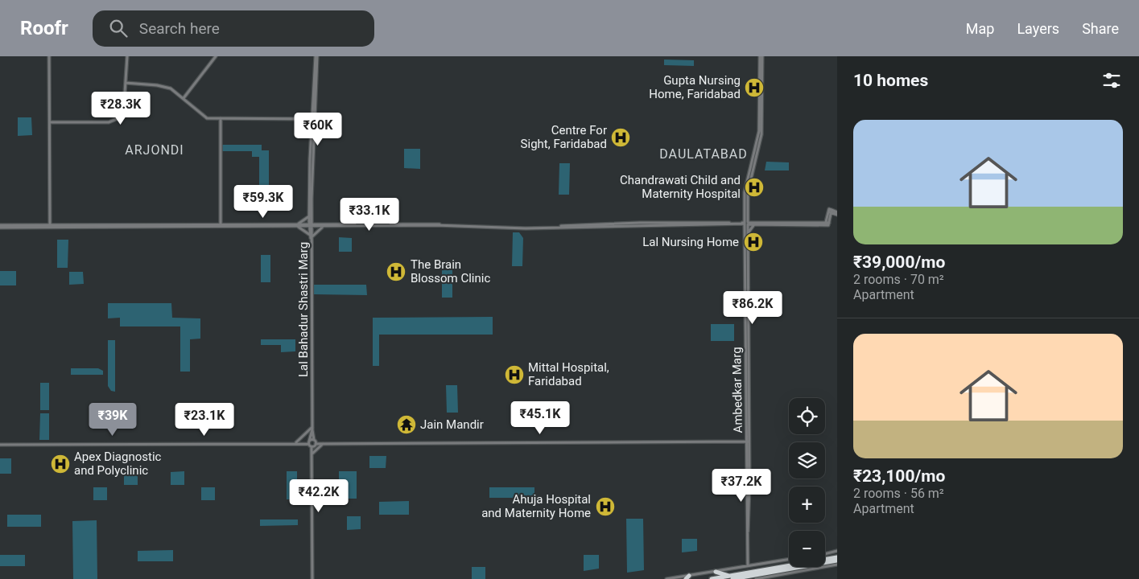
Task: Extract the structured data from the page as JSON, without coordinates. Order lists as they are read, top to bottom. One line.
{"streets":{"street":["Lal Bahadur Shastri Marg","Ambedkar Marg"]},"districts":["ARJONDI","DAULATABAD"],"places":{"hospital":["Gupta Nursing Home, Faridabad","Centre For Sight, Faridabad","Chandrawati Child and Maternity Hospital","Lal Nursing Home","The Brain Blossom Clinic","Mittal Hospital, Faridabad","Apex Diagnostic and Polyclinic","Ahuja Hospital and Maternity Home"],"temple":["Jain Mandir"]},"page":{"header":"Roofr","search":"Search here","nav":["Map","Layers","Share"],"heading":"10 homes","price":["₹28.3K","₹60K","₹59.3K","₹33.1K","₹86.2K","₹45.1K","₹39K","₹23.1K","₹37.2K","₹42.2K"],"list":[{"name":"₹39,000/mo","note":"2 rooms · 70 m² · Apartment"},{"name":"₹23,100/mo","note":"2 rooms · 56 m² · Apartment"}],"map_buttons":["+","−"]}}
